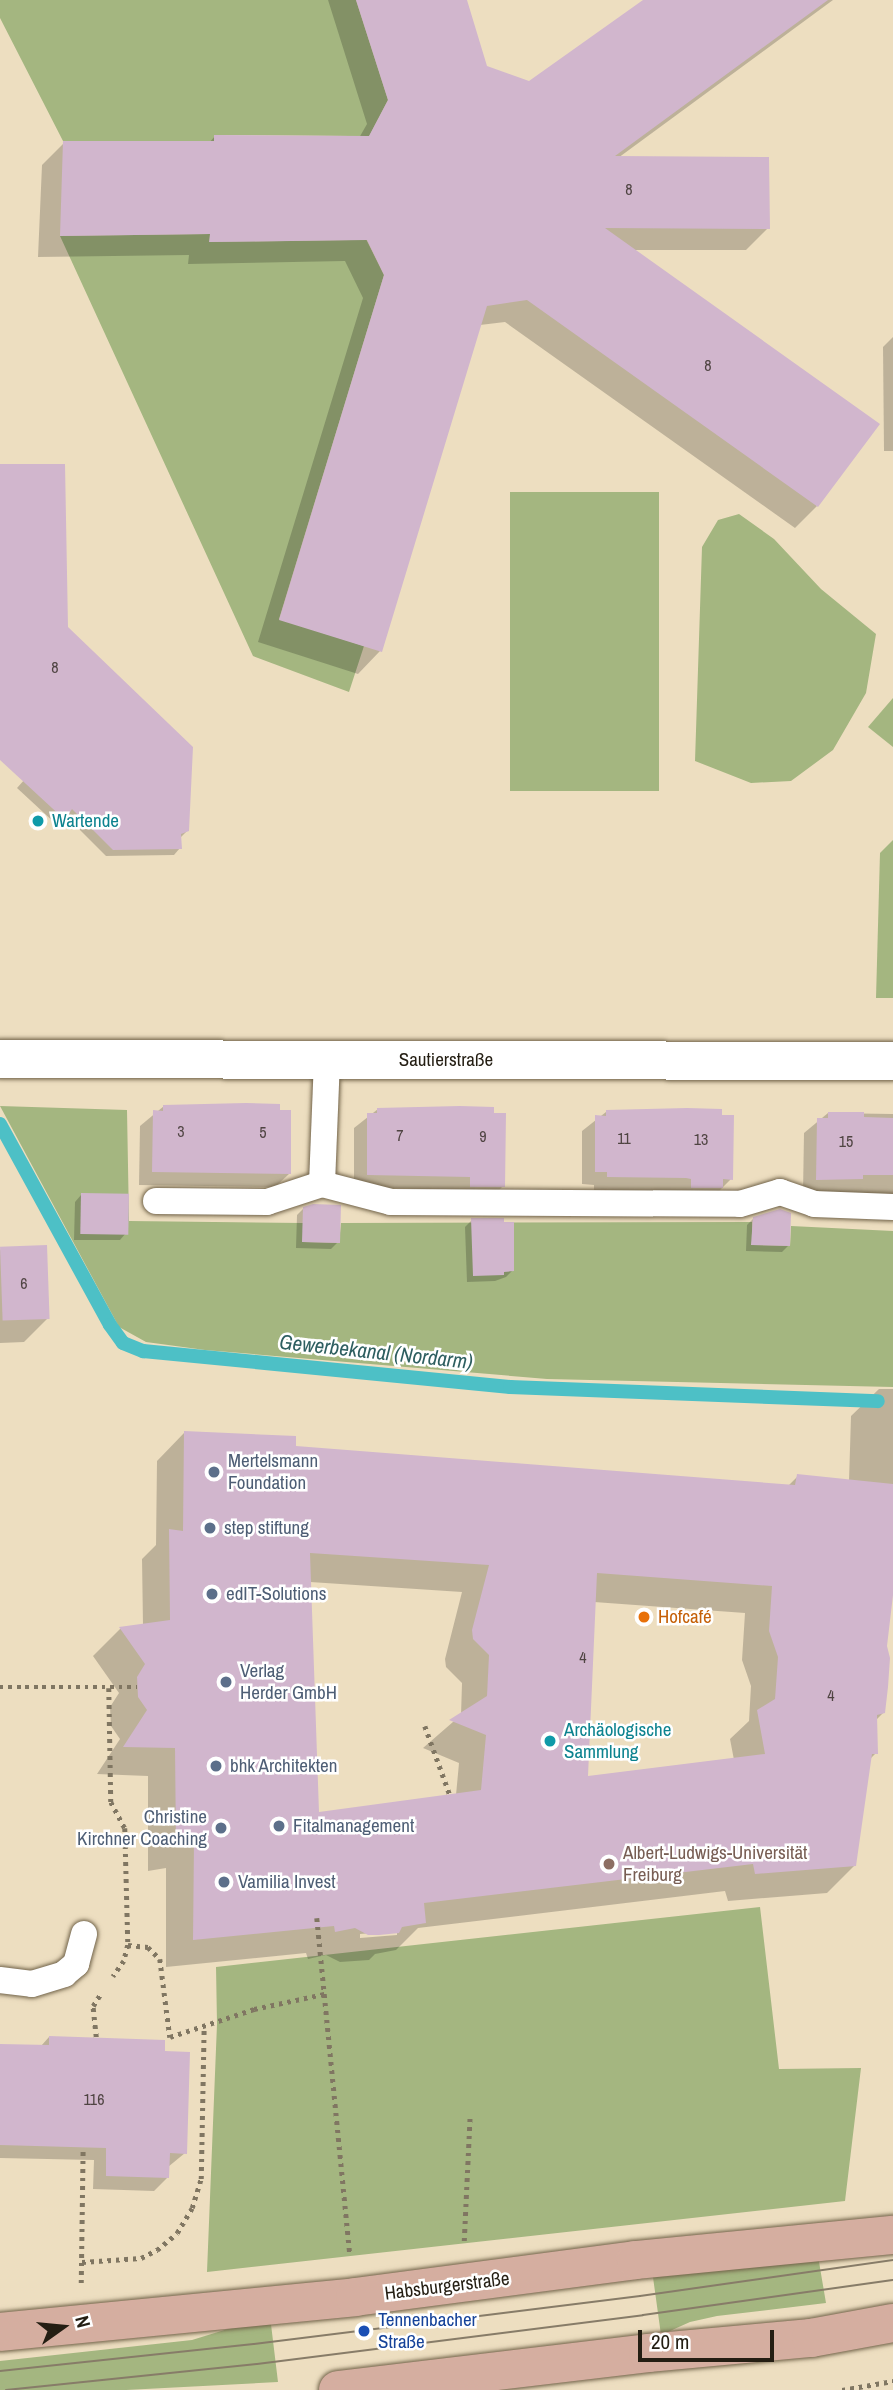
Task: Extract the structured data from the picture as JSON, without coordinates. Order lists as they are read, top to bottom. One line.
{"streets":{"main road":["Habsburgerstraße"],"street":["Sautierstraße"]},"water":["Gewerbekanal (Nordarm)"],"places":["Wartende","Mertelsmann Foundation","step stiftung","edIT-Solutions","Hofcafé","Verlag Herder GmbH","Archäologische Sammlung","bhk Architekten","Fitalmanagement","Christine Kirchner Coaching","Albert-Ludwigs-Universität Freiburg","Vamilia Invest","Tennenbacher Straße"],"house_numbers":["8","8","8","3","5","7","9","11","13","15","6","4","4","116"],"scale_bar":"20 m","north":"right"}
